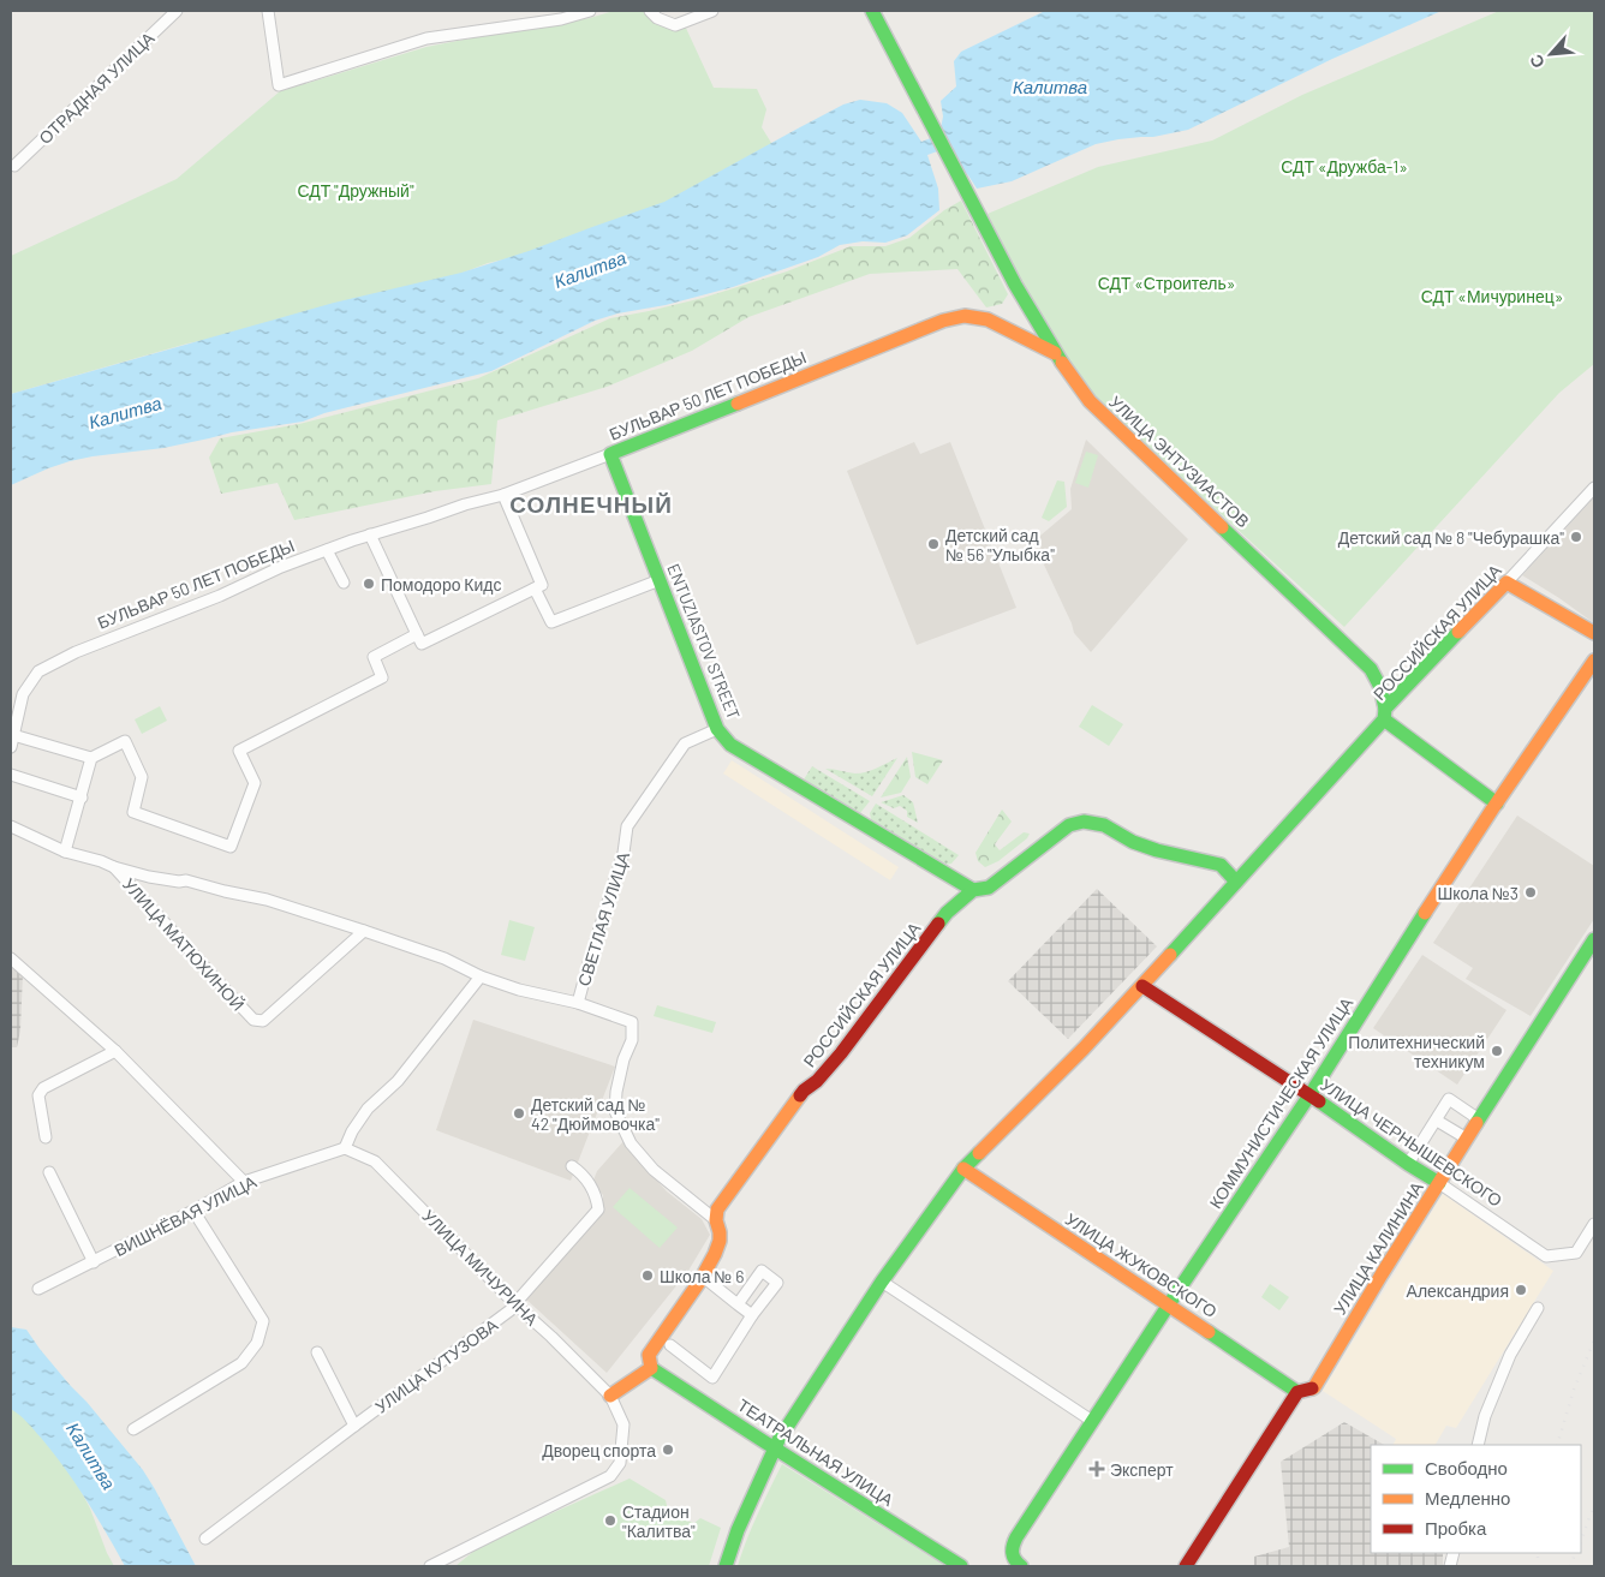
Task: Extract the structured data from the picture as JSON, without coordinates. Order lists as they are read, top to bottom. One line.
{"streets":{"street":["ОТРАДНАЯ УЛИЦА","БУЛЬВАР 50 ЛЕТ ПОБЕДЫ","УЛИЦА ЭНТУЗИАСТОВ","РОССИЙСКАЯ УЛИЦА","ENTUZIASTOV STREET","СВЕТЛАЯ УЛИЦА","УЛИЦА МАТЮХИНОЙ","КОММУНИСТИЧЕСКАЯ УЛИЦА","УЛИЦА ЧЕРНЫШЕВСКОГО","ВИШНЁВАЯ УЛИЦА","УЛИЦА КАЛИНИНА","УЛИЦА ЖУКОВСКОГО","УЛИЦА МИЧУРИНА","УЛИЦА КУТУЗОВА","ТЕАТРАЛЬНАЯ УЛИЦА"]},"crossings":[["БУЛЬВАР 50 ЛЕТ ПОБЕДЫ","УЛИЦА ЭНТУЗИАСТОВ"],["БУЛЬВАР 50 ЛЕТ ПОБЕДЫ","ENTUZIASTOV STREET"],["УЛИЦА ЭНТУЗИАСТОВ","РОССИЙСКАЯ УЛИЦА"],["РОССИЙСКАЯ УЛИЦА","ENTUZIASTOV STREET"],["РОССИЙСКАЯ УЛИЦА","УЛИЦА ЧЕРНЫШЕВСКОГО"],["РОССИЙСКАЯ УЛИЦА","УЛИЦА ЖУКОВСКОГО"],["РОССИЙСКАЯ УЛИЦА","ТЕАТРАЛЬНАЯ УЛИЦА"],["ENTUZIASTOV STREET","СВЕТЛАЯ УЛИЦА"],["КОММУНИСТИЧЕСКАЯ УЛИЦА","УЛИЦА ЧЕРНЫШЕВСКОГО"],["КОММУНИСТИЧЕСКАЯ УЛИЦА","УЛИЦА ЖУКОВСКОГО"],["УЛИЦА ЧЕРНЫШЕВСКОГО","УЛИЦА КАЛИНИНА"],["ВИШНЁВАЯ УЛИЦА","УЛИЦА МИЧУРИНА"],["УЛИЦА КАЛИНИНА","УЛИЦА ЖУКОВСКОГО"],["УЛИЦА МИЧУРИНА","УЛИЦА КУТУЗОВА"]],"districts":["СОЛНЕЧНЫЙ"],"water":["Калитва"],"parks":["СДТ «Дружба-1»","СДТ \"Дружный\"","СДТ «Строитель»","СДТ «Мичуринец»"],"places":{"other":["Детский сад № 8 \"Чебурашка\"","Детский сад № 56 \"Улыбка\"","Помодоро Кидс","Школа №3","Политехнический техникум","Детский сад № 42 \"Дюймовочка\"","Школа № 6","Александрия","Дворец спорта","Стадион \"Калитва\""],"health":["Эксперт"]},"legend":["Свободно","Медленно","Пробка"],"north":"bottom left"}
